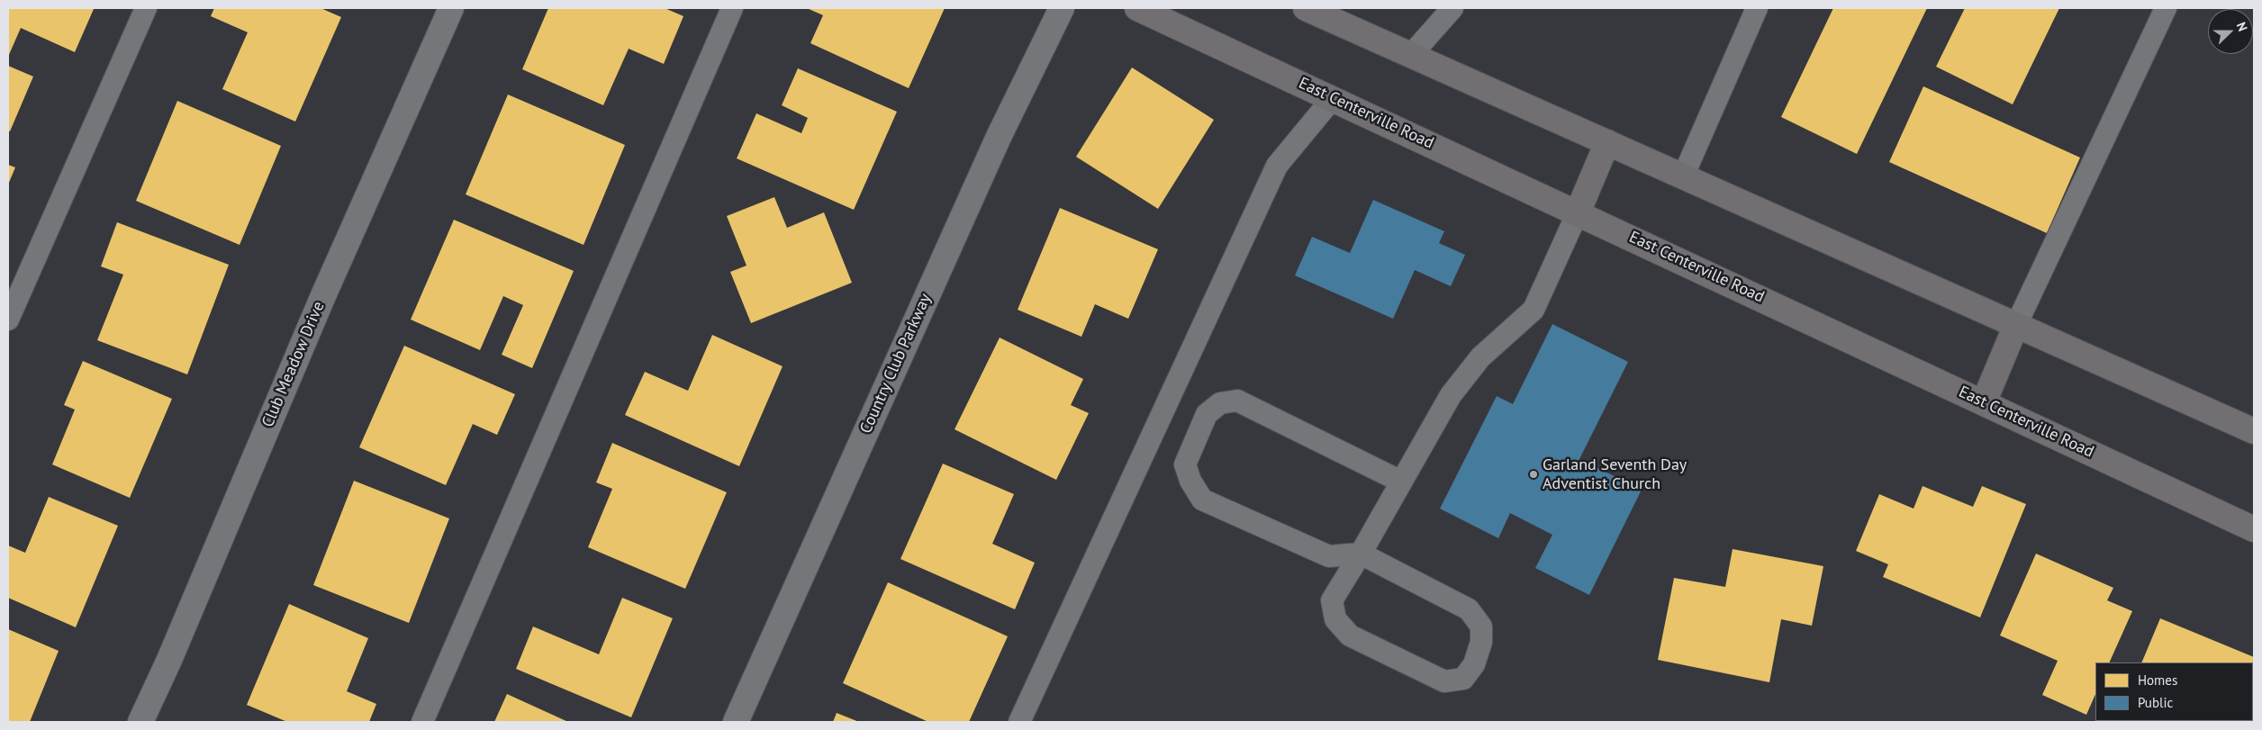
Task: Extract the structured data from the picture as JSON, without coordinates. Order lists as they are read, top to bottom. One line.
{"streets":{"main road":["East Centerville Road"],"street":["Country Club Parkway","Club Meadow Drive"]},"places":["Garland Seventh Day Adventist Church"],"legend":["Homes","Public"],"north":"right"}
